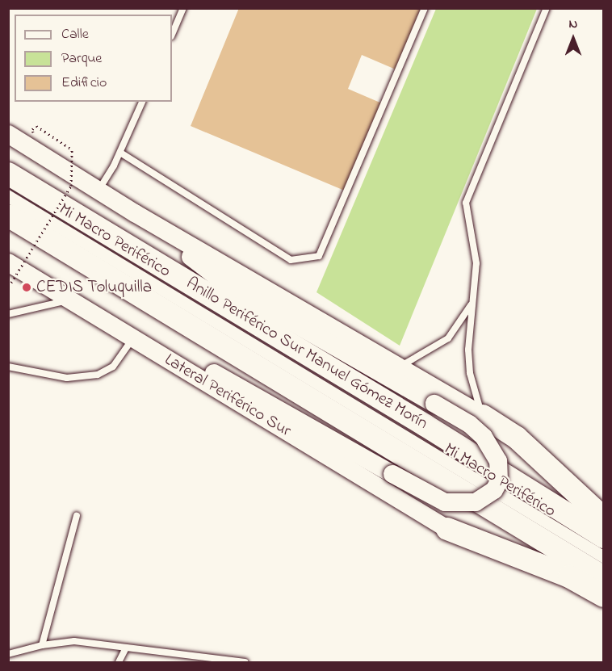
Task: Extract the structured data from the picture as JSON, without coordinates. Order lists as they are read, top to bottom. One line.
{"streets":{"highway":["Anillo Periférico Sur Manuel Gómez Morín"],"street":["Lateral Periférico Sur"],"lane":["Mi Macro Periférico"]},"places":["CEDIS Toluquilla"],"legend":["Calle","Parque","Edificio"],"north":"top"}
